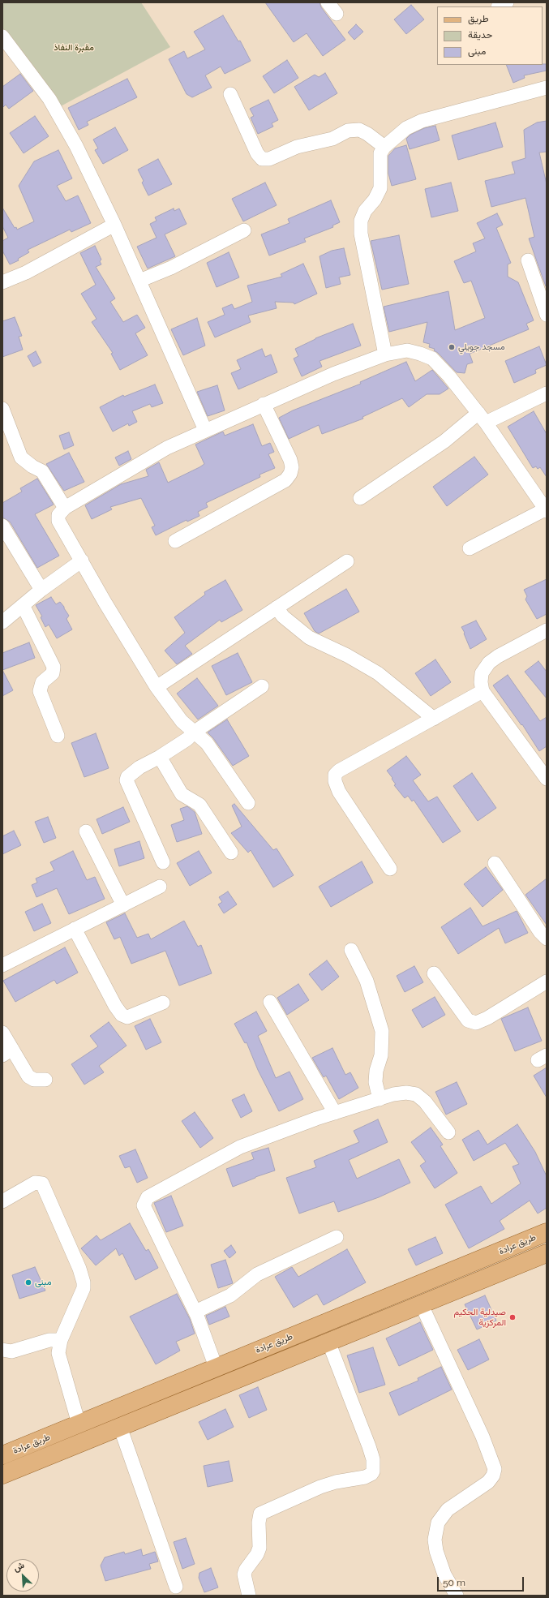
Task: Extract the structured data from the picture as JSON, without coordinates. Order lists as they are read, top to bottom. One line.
{"streets":{"main road":["طريق عرادة"]},"parks":["مقبرة النفاذ"],"places":["مسجد جويلي","مبنى","صيدلية الحكيم المركزية"],"legend":["طريق","حديقة","مبنى"],"scale_bar":"50 m","north":"top left"}
